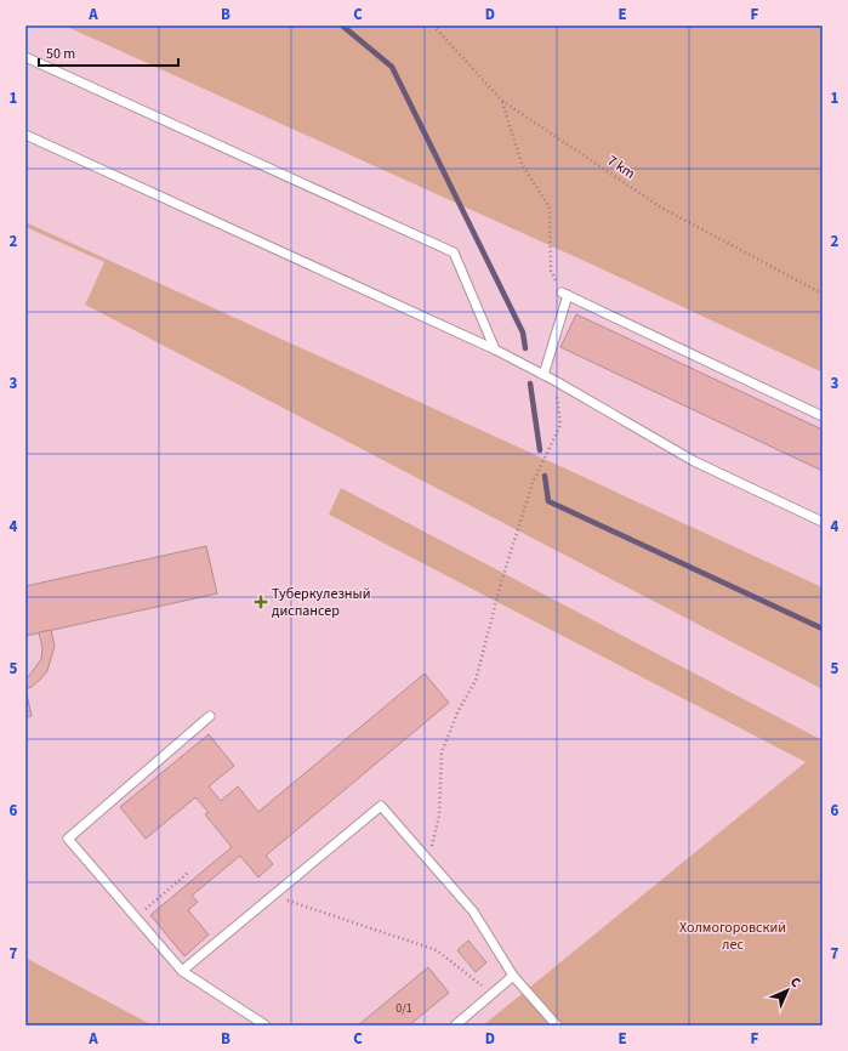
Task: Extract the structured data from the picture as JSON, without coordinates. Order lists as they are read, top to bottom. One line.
{"streets":{"path":["7 km"]},"parks":["Холмогоровский лес"],"places":{"health":["Туберкулезный диспансер"]},"house_numbers":["0/1"],"scale_bar":"50 m","north":"top right","grid":{"columns":["A","B","C","D","E","F"],"rows":["1","2","3","4","5","6","7"]}}
